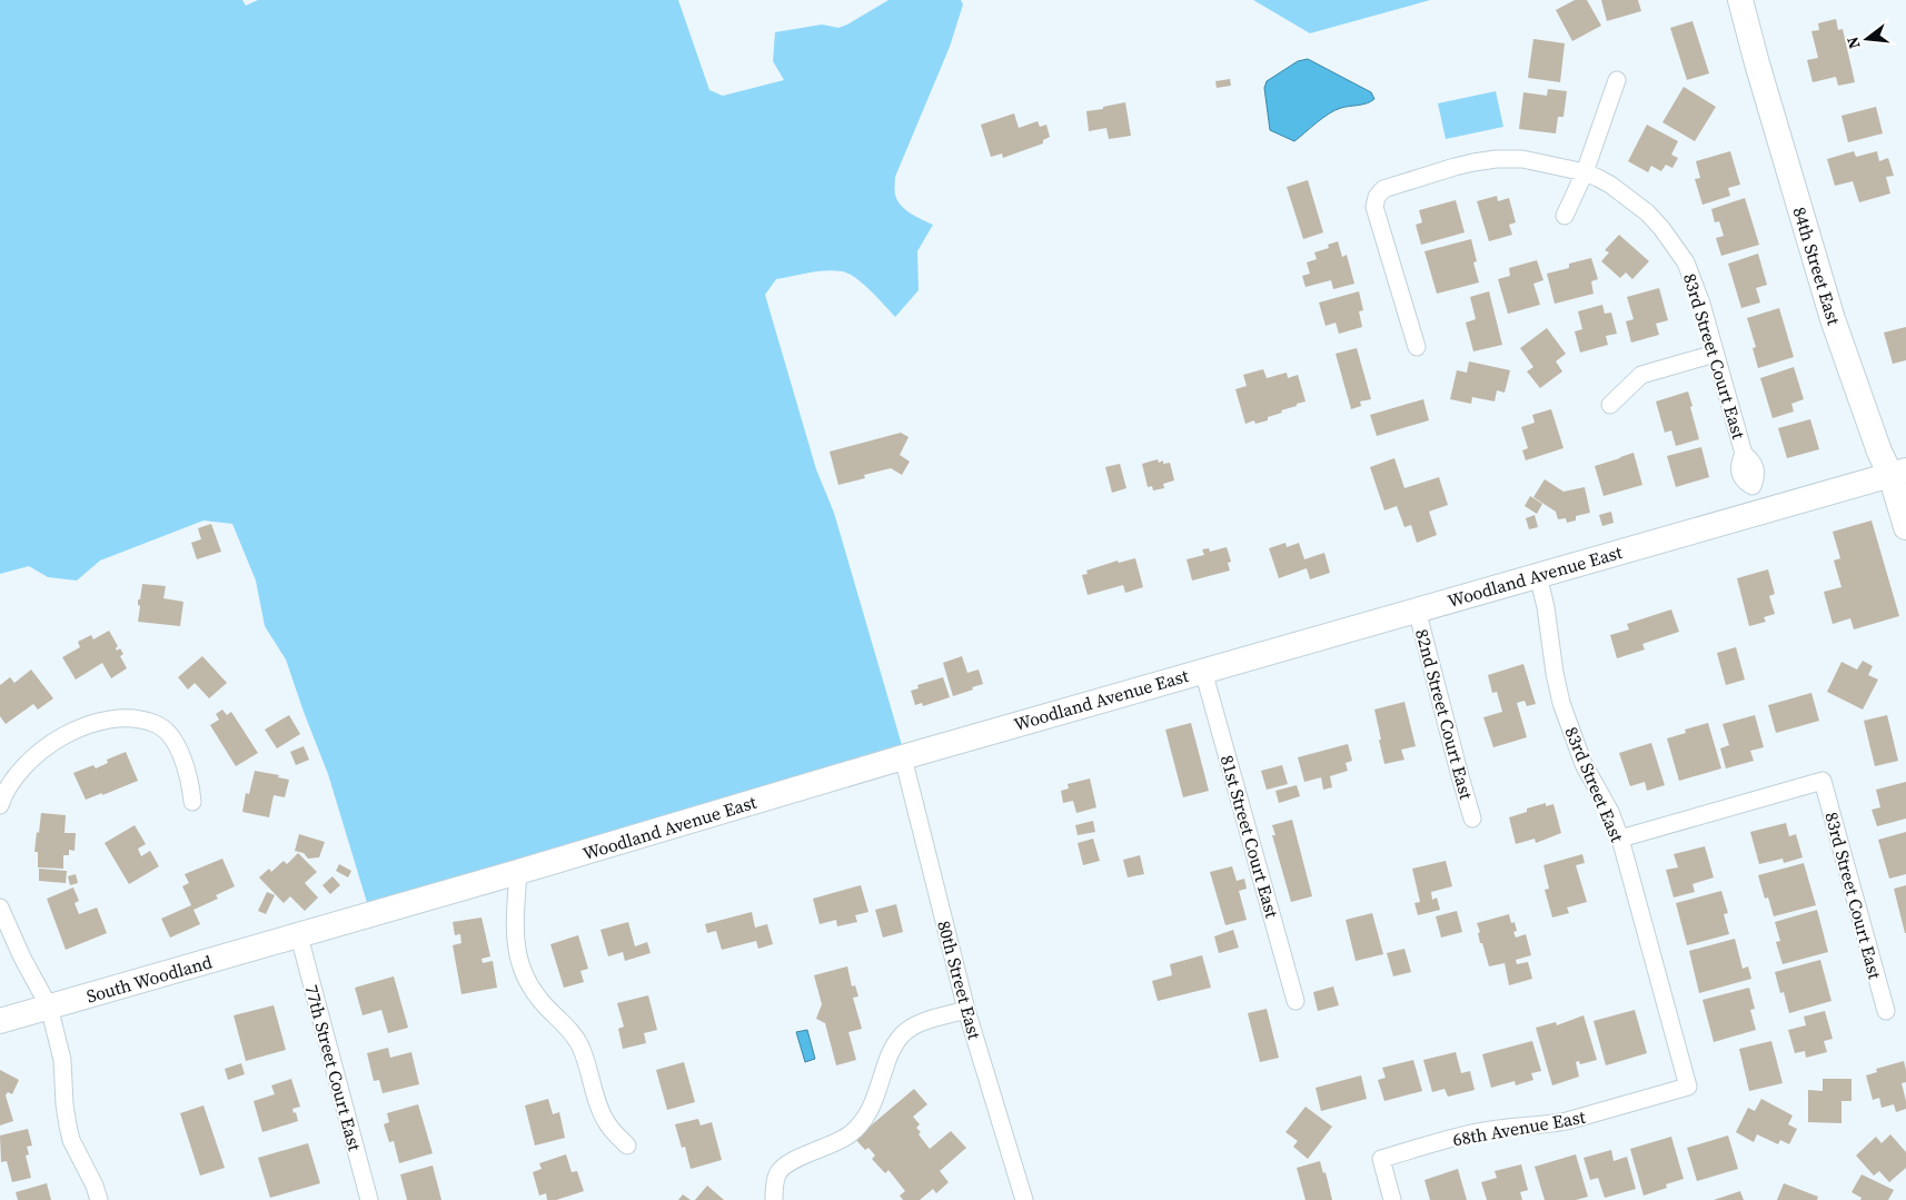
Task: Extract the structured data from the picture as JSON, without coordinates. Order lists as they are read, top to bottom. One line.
{"streets":{"street":["84th Street East","83rd Street Court East","Woodland Avenue East","82nd Street Court East","83rd Street East","81st Street Court East","South Woodland","80th Street East","77th Street Court East","68th Avenue East"]},"crossings":[["84th Street East","Woodland Avenue East"],["83rd Street Court East","Woodland Avenue East"],["83rd Street Court East","83rd Street East"],["Woodland Avenue East","82nd Street Court East"],["Woodland Avenue East","83rd Street East"],["Woodland Avenue East","81st Street Court East"],["Woodland Avenue East","South Woodland"],["Woodland Avenue East","80th Street East"],["Woodland Avenue East","77th Street Court East"],["83rd Street East","68th Avenue East"],["South Woodland","77th Street Court East"]],"north":"left"}
